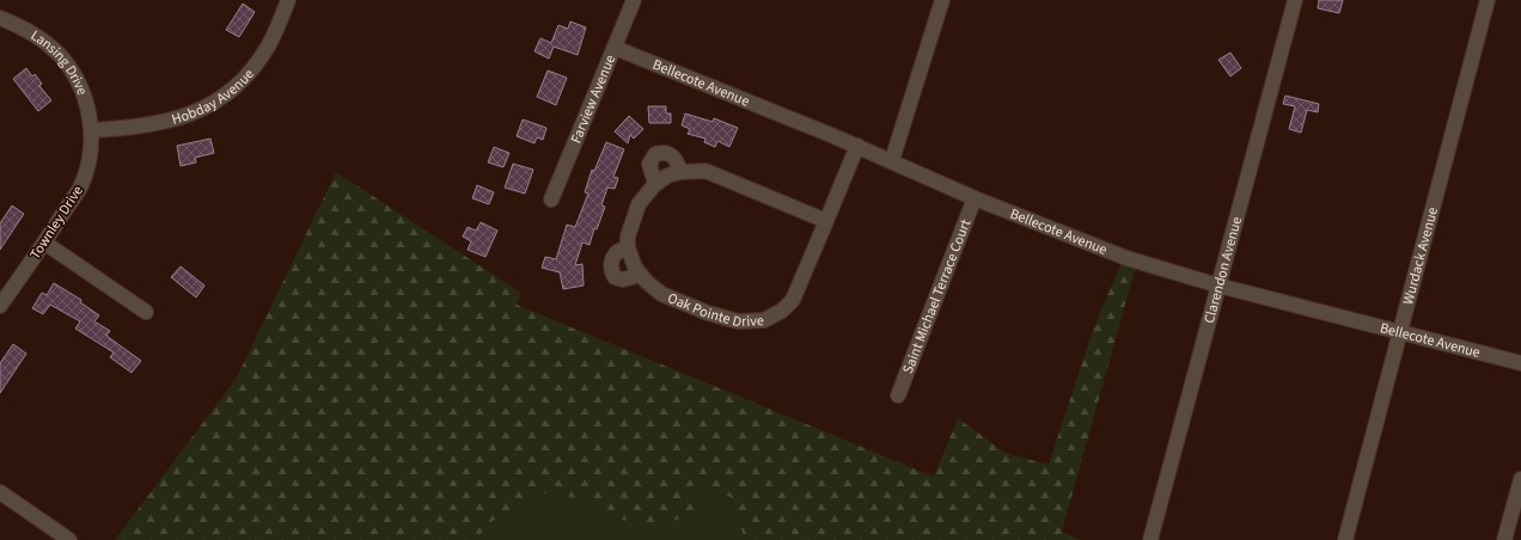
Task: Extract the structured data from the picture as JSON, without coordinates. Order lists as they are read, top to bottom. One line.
{"streets":{"street":["Lansing Drive","Bellecote Avenue","Hobday Avenue","Farview Avenue","Townley Drive","Wurdack Avenue","Clarendon Avenue","Saint Michael Terrace Court","Oak Pointe Drive"]},"crossings":[["Lansing Drive","Hobday Avenue"],["Lansing Drive","Townley Drive"],["Bellecote Avenue","Farview Avenue"],["Bellecote Avenue","Wurdack Avenue"],["Bellecote Avenue","Clarendon Avenue"],["Bellecote Avenue","Saint Michael Terrace Court"],["Bellecote Avenue","Oak Pointe Drive"],["Hobday Avenue","Townley Drive"]]}
